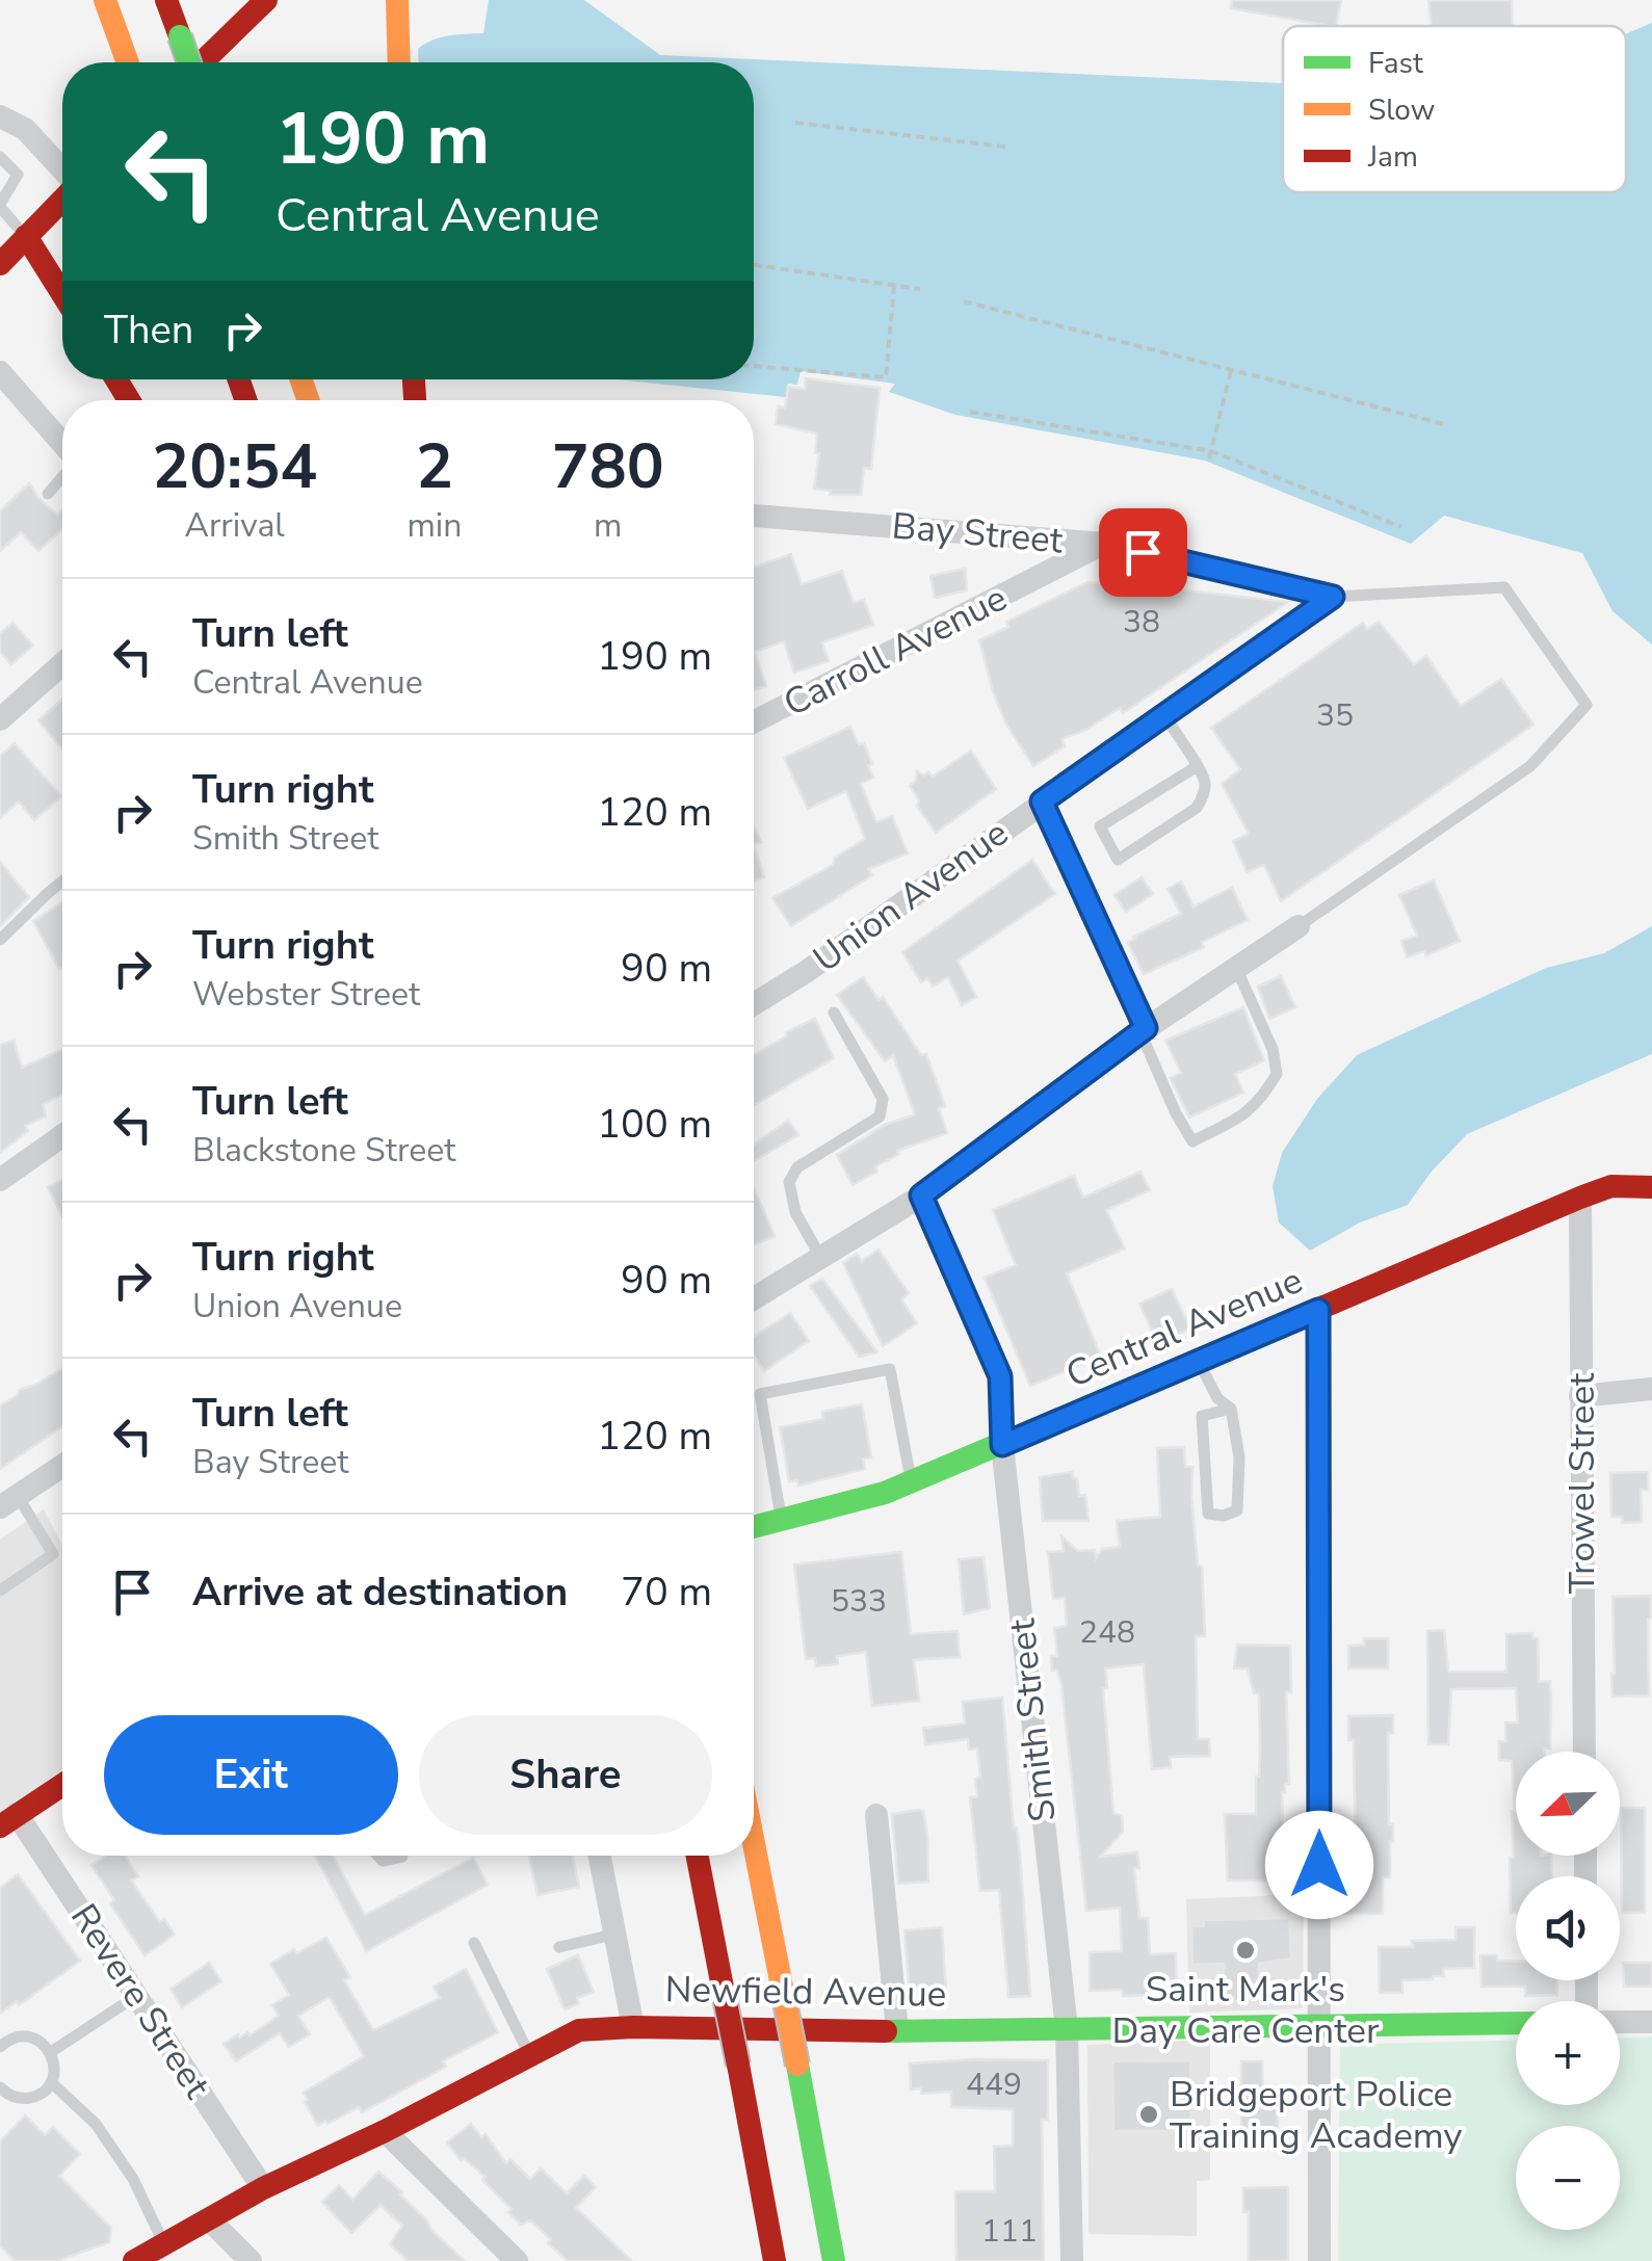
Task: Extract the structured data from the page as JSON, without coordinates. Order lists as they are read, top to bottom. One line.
{"streets":{"main road":["Central Avenue","Newfield Avenue"],"street":["Bay Street","Carroll Avenue","Union Avenue","Trowel Street","Smith Street","Revere Street"]},"crossings":[["Bay Street","Carroll Avenue"],["Bay Street","Union Avenue"],["Central Avenue","Trowel Street"],["Central Avenue","Smith Street"],["Smith Street","Newfield Avenue"],["Newfield Avenue","Revere Street"]],"places":["Saint Mark's Day Care Center","Bridgeport Police Training Academy"],"house_numbers":["38","35","533","248","449","111"],"legend":["Fast","Slow","Jam"],"north":"bottom left","page":{"turn":["190 m","Central Avenue"],"then":"Then","eta":["20:54","Arrival","2","min","780","m"],"list":[{"name":"Turn left","note":"Central Avenue","value":"190 m"},{"name":"Turn right","note":"Smith Street","value":"120 m"},{"name":"Turn right","note":"Webster Street","value":"90 m"},{"name":"Turn left","note":"Blackstone Street","value":"100 m"},{"name":"Turn right","note":"Union Avenue","value":"90 m"},{"name":"Turn left","note":"Bay Street","value":"120 m"},{"name":"Arrive at destination","value":"70 m"}],"buttons":["Exit","Share"],"map_buttons":["+","−"]}}
